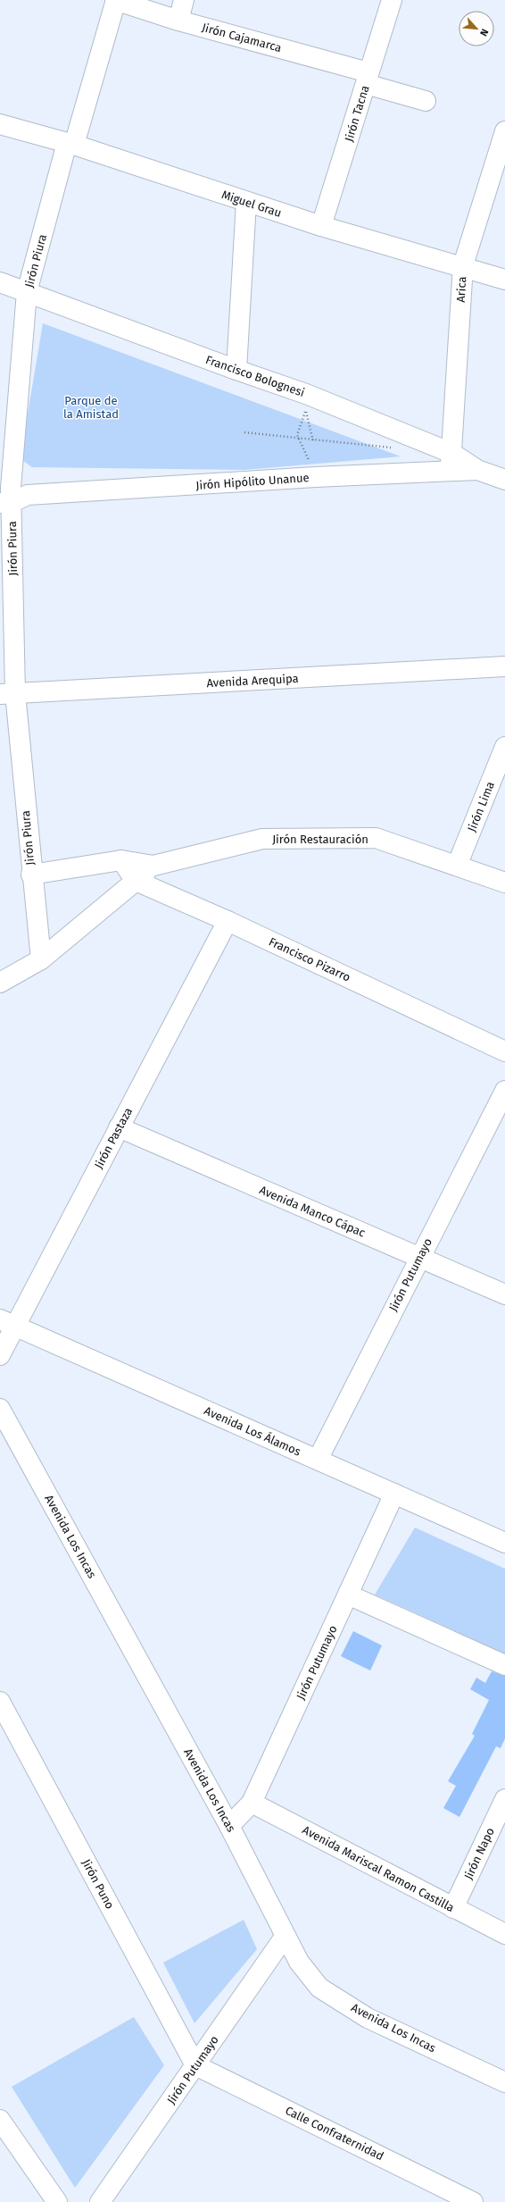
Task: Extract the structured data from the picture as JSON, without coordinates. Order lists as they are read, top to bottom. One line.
{"streets":{"street":["Jirón Cajamarca","Jirón Tacna","Miguel Grau","Jirón Piura","Arica","Francisco Bolognesi","Jirón Hipólito Unanue","Avenida Arequipa","Jirón Lima","Jirón Restauración","Francisco Pizarro","Jirón Pastaza","Avenida Manco Cápac","Jirón Putumayo","Avenida Los Álamos","Avenida Los Incas","Jirón Napo","Avenida Mariscal Ramon Castilla","Jirón Puno","Calle Confraternidad"]},"crossings":[["Jirón Cajamarca","Jirón Tacna"],["Jirón Cajamarca","Jirón Piura"],["Jirón Tacna","Miguel Grau"],["Miguel Grau","Jirón Piura"],["Miguel Grau","Arica"],["Jirón Piura","Francisco Bolognesi"],["Jirón Piura","Jirón Hipólito Unanue"],["Jirón Piura","Avenida Arequipa"],["Jirón Piura","Jirón Restauración"],["Arica","Francisco Bolognesi"],["Arica","Jirón Hipólito Unanue"],["Francisco Bolognesi","Jirón Hipólito Unanue"],["Jirón Lima","Jirón Restauración"],["Jirón Restauración","Francisco Pizarro"],["Francisco Pizarro","Jirón Pastaza"],["Jirón Pastaza","Avenida Manco Cápac"],["Jirón Pastaza","Avenida Los Álamos"],["Avenida Manco Cápac","Jirón Putumayo"],["Jirón Putumayo","Avenida Los Álamos"],["Jirón Putumayo","Avenida Los Incas"],["Jirón Putumayo","Avenida Mariscal Ramon Castilla"],["Jirón Putumayo","Jirón Puno"],["Jirón Putumayo","Calle Confraternidad"],["Jirón Napo","Avenida Mariscal Ramon Castilla"],["Jirón Puno","Calle Confraternidad"]],"parks":["Parque de la Amistad"],"north":"bottom right"}
